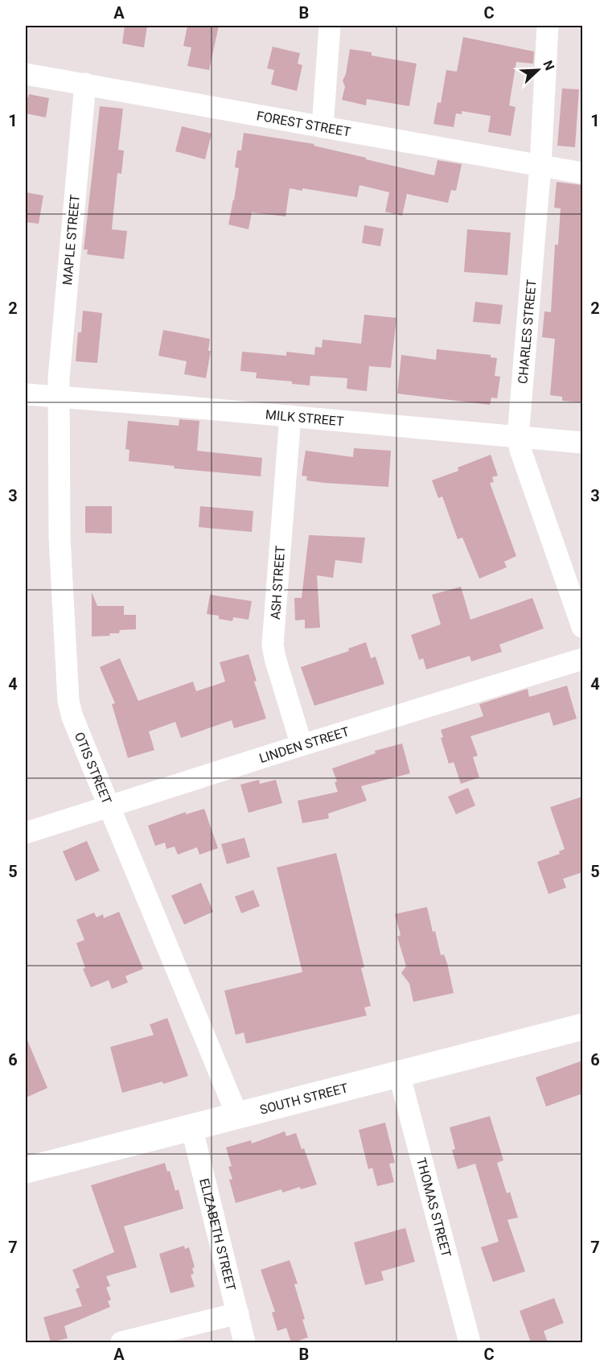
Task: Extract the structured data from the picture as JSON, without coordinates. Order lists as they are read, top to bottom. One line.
{"streets":{"main road":["SOUTH STREET"],"street":["FOREST STREET","MAPLE STREET","CHARLES STREET","MILK STREET","ASH STREET","LINDEN STREET","OTIS STREET","THOMAS STREET","ELIZABETH STREET"]},"crossings":[["FOREST STREET","MAPLE STREET"],["FOREST STREET","CHARLES STREET"],["MAPLE STREET","MILK STREET"],["MAPLE STREET","OTIS STREET"],["CHARLES STREET","MILK STREET"],["MILK STREET","ASH STREET"],["MILK STREET","OTIS STREET"],["ASH STREET","LINDEN STREET"],["LINDEN STREET","OTIS STREET"],["OTIS STREET","SOUTH STREET"],["SOUTH STREET","THOMAS STREET"],["SOUTH STREET","ELIZABETH STREET"]],"north":"top right","grid":{"columns":["A","B","C"],"rows":["1","2","3","4","5","6","7"]}}
